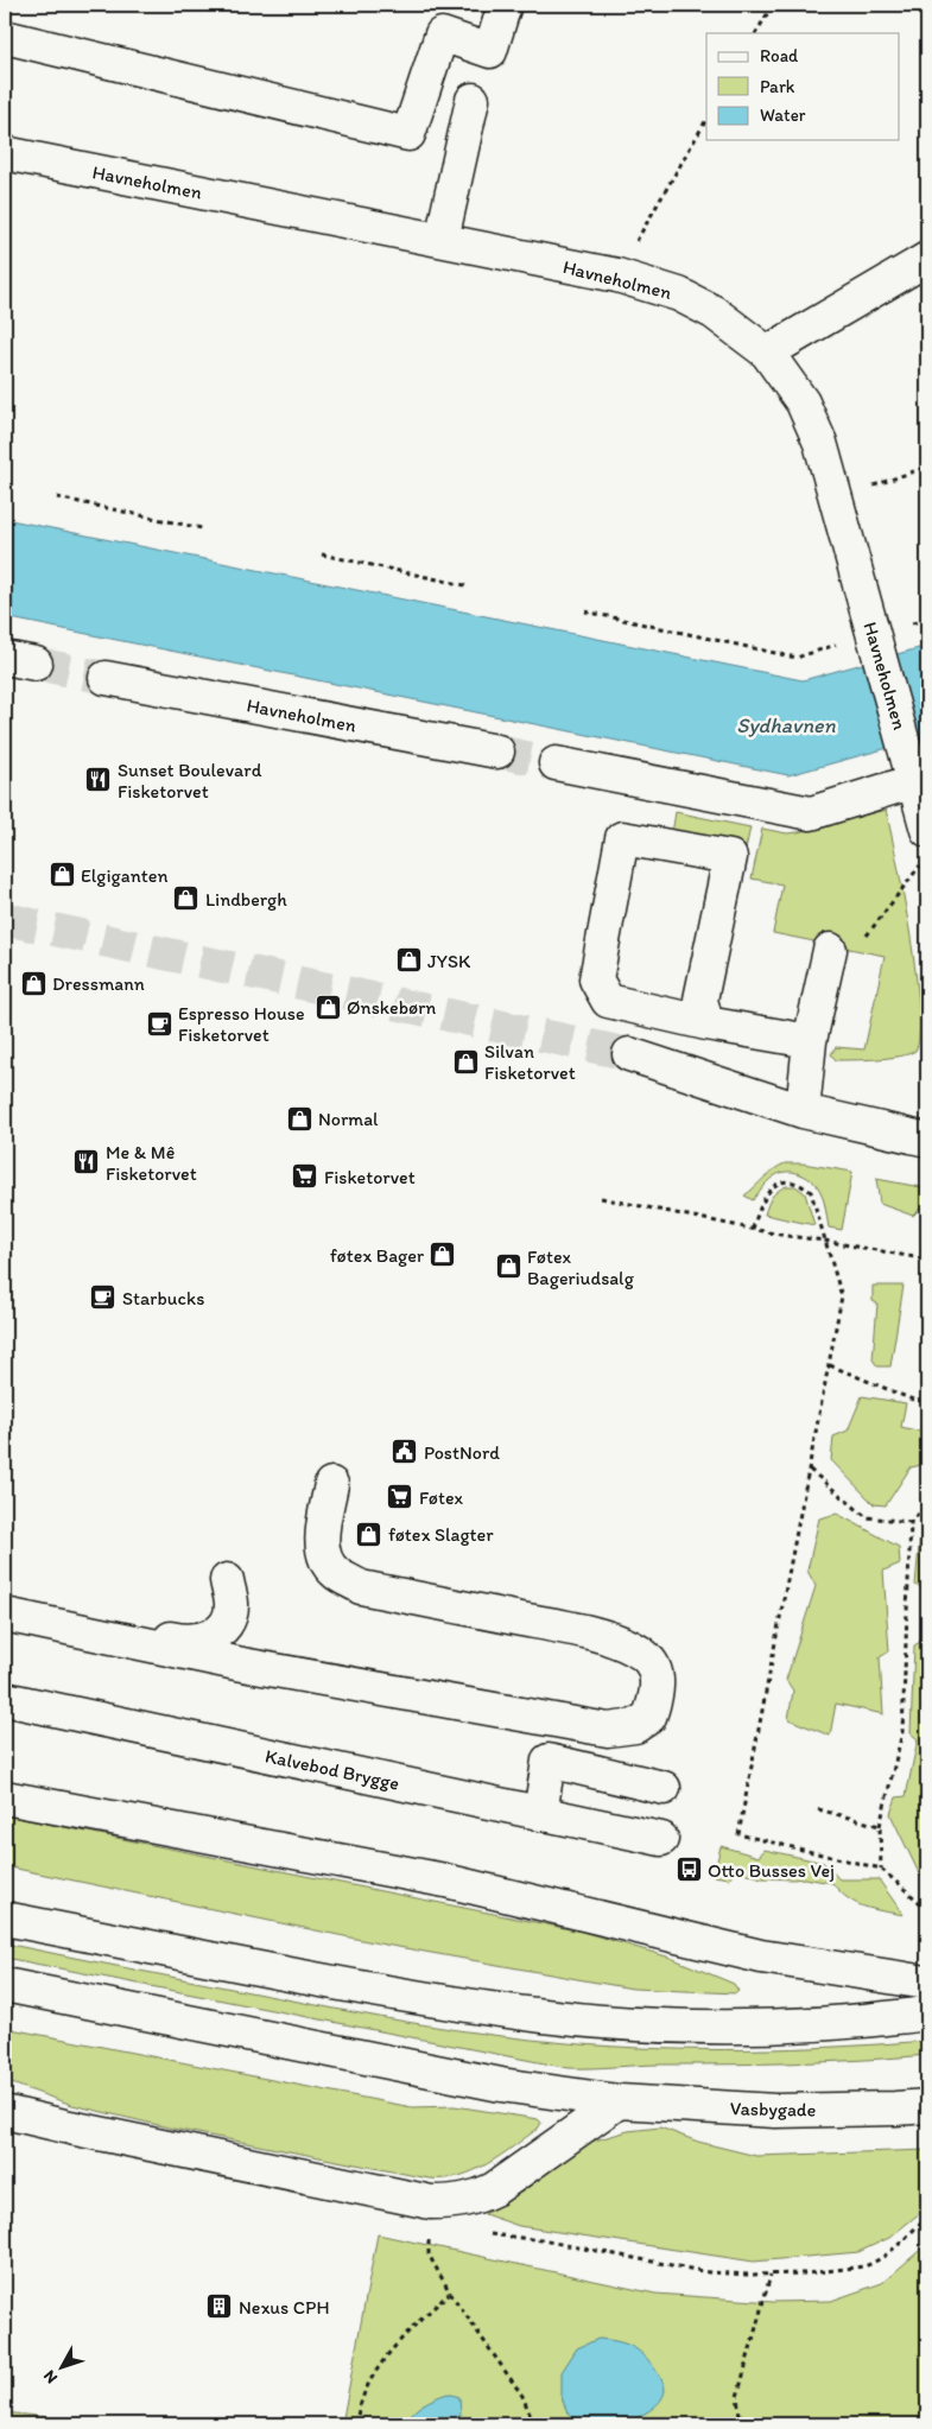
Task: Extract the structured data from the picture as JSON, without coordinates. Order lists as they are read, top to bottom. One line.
{"streets":{"main road":["Havneholmen","Kalvebod Brygge","Vasbygade"]},"water":["Sydhavnen"],"places":{"restaurant":["Sunset Boulevard Fisketorvet","Me & Mê Fisketorvet"],"shop":["Elgiganten","Lindbergh","JYSK","Dressmann","Ønskebørn","Silvan Fisketorvet","Normal","føtex Bager","Føtex Bageriudsalg","føtex Slagter"],"cafe":["Espresso House Fisketorvet","Starbucks"],"supermarket":["Fisketorvet","Føtex"],"public building":["PostNord"],"bus stop":["Otto Busses Vej"],"building":["Nexus CPH"]},"legend":["Road","Park","Water"],"north":"bottom left"}
